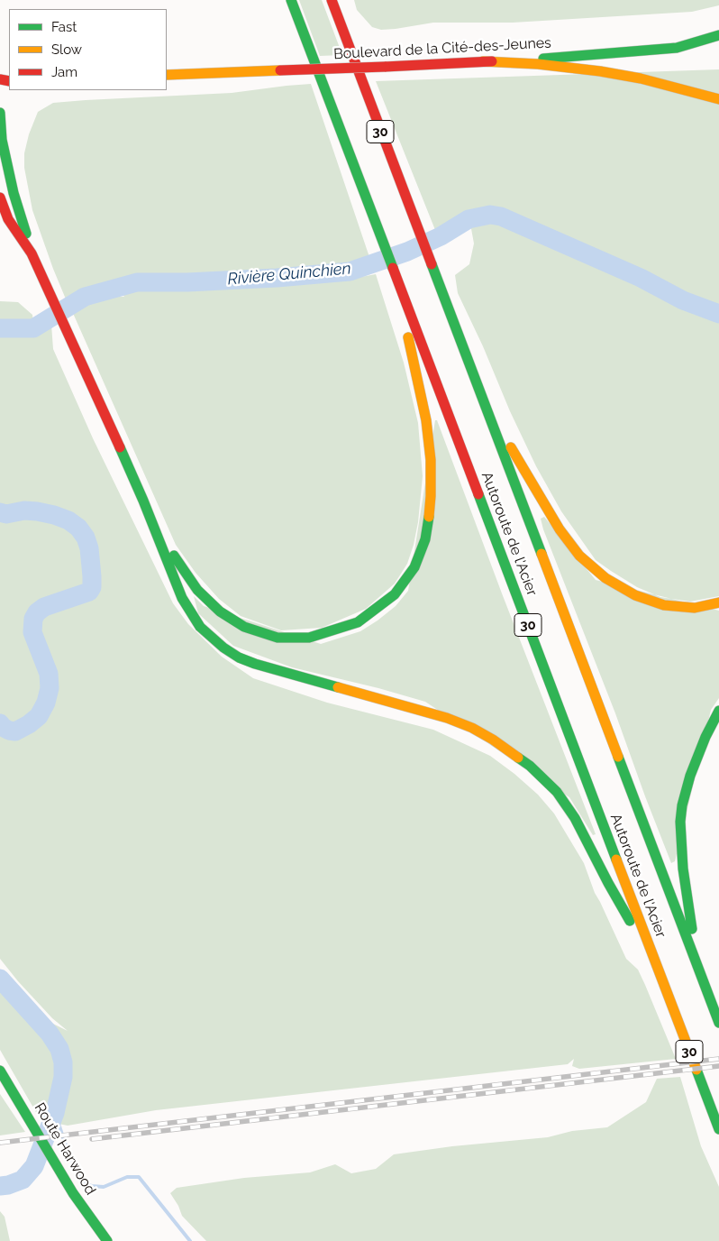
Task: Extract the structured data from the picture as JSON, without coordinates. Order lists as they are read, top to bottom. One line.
{"streets":{"main road":["Boulevard de la Cité-des-Jeunes","30","Autoroute de l'Acier","Route Harwood"]},"water":["Rivière Quinchien"],"legend":["Fast","Slow","Jam"]}
